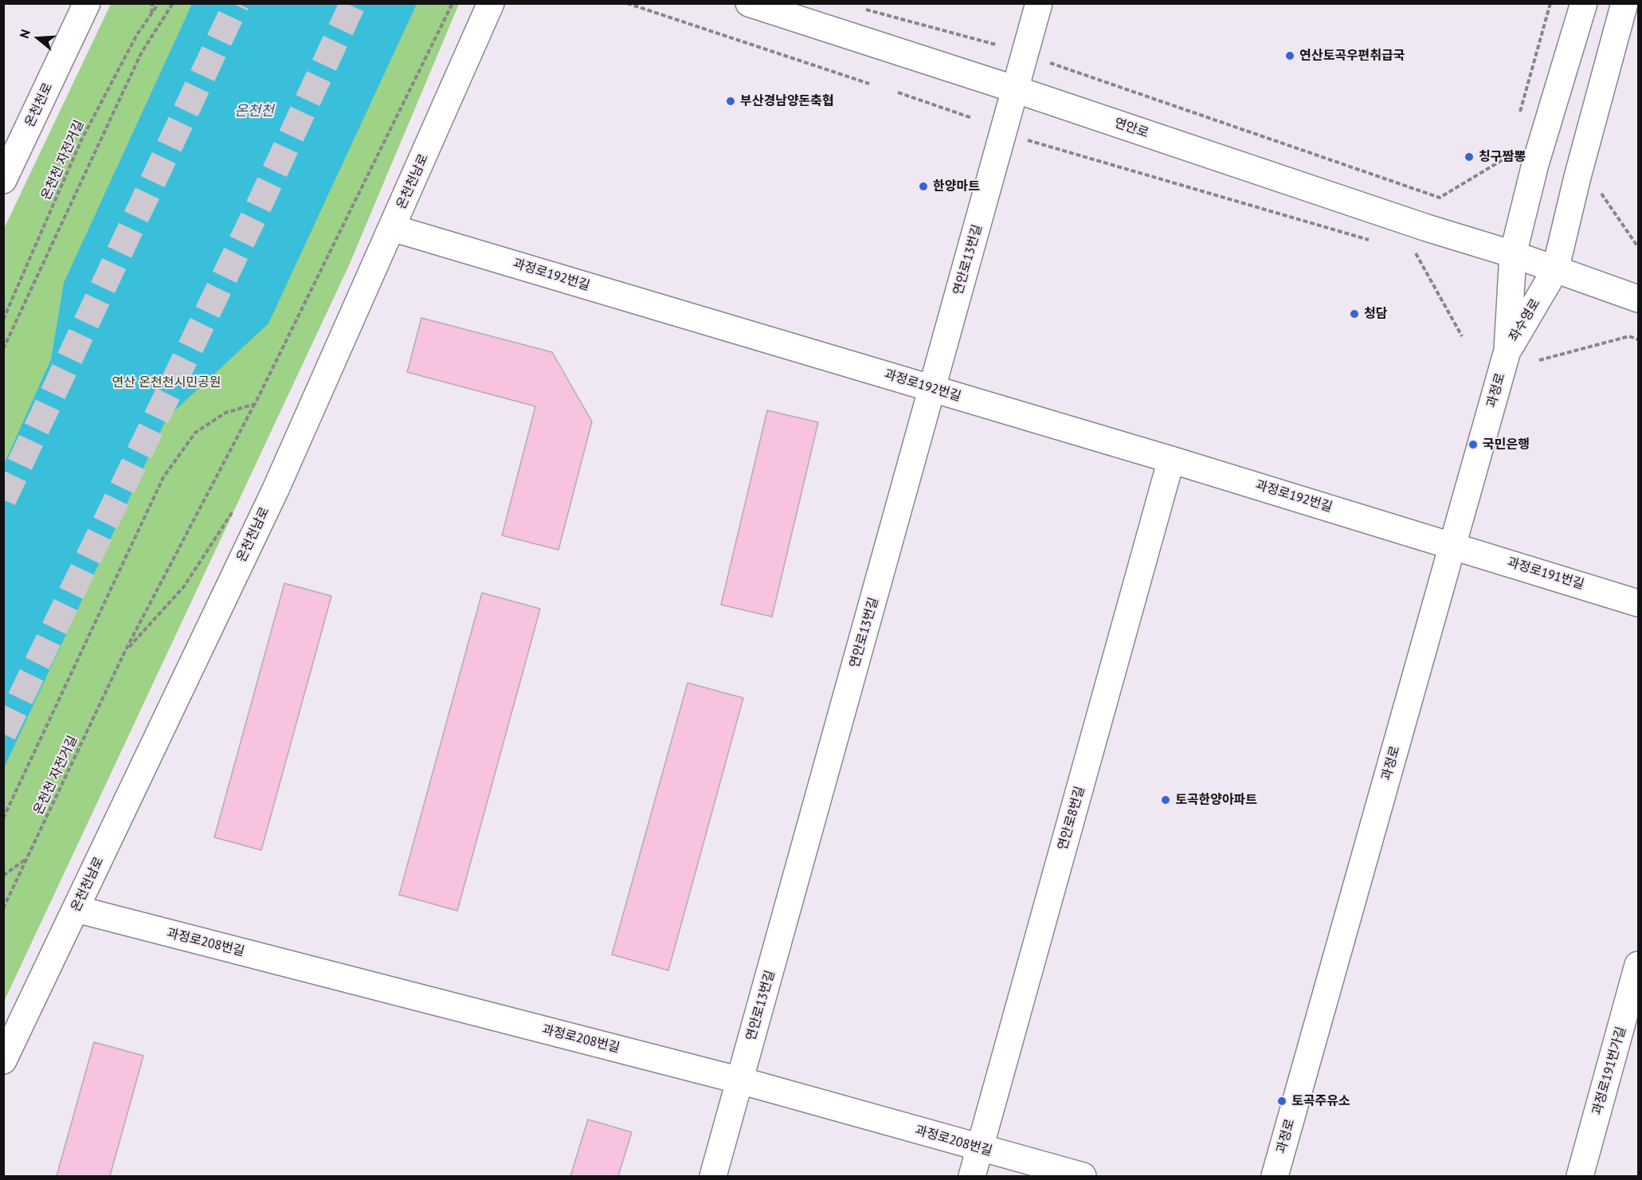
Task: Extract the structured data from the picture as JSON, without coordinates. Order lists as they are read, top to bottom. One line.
{"streets":{"street":["온천천로","연안로","온천천남로","연안로13번길","과정로192번길","좌수영로","과정로","과정로191번길","연안로8번길","과정로208번길","과정로191번가길"],"path":["온천천 자전거길"]},"crossings":[["연안로","연안로13번길"],["연안로","좌수영로"],["온천천남로","과정로192번길"],["온천천남로","과정로208번길"],["연안로13번길","과정로192번길"],["연안로13번길","과정로208번길"],["과정로192번길","과정로"],["과정로192번길","과정로191번길"],["과정로192번길","연안로8번길"],["좌수영로","과정로"],["과정로","과정로191번길"],["연안로8번길","과정로208번길"]],"water":["온천천"],"parks":["연산 온천천시민공원"],"places":["연산토곡우편취급국","부산경남양돈축협","칭구짬뽕","한양마트","청담","국민은행","토곡한양아파트","토곡주유소"],"north":"left"}
